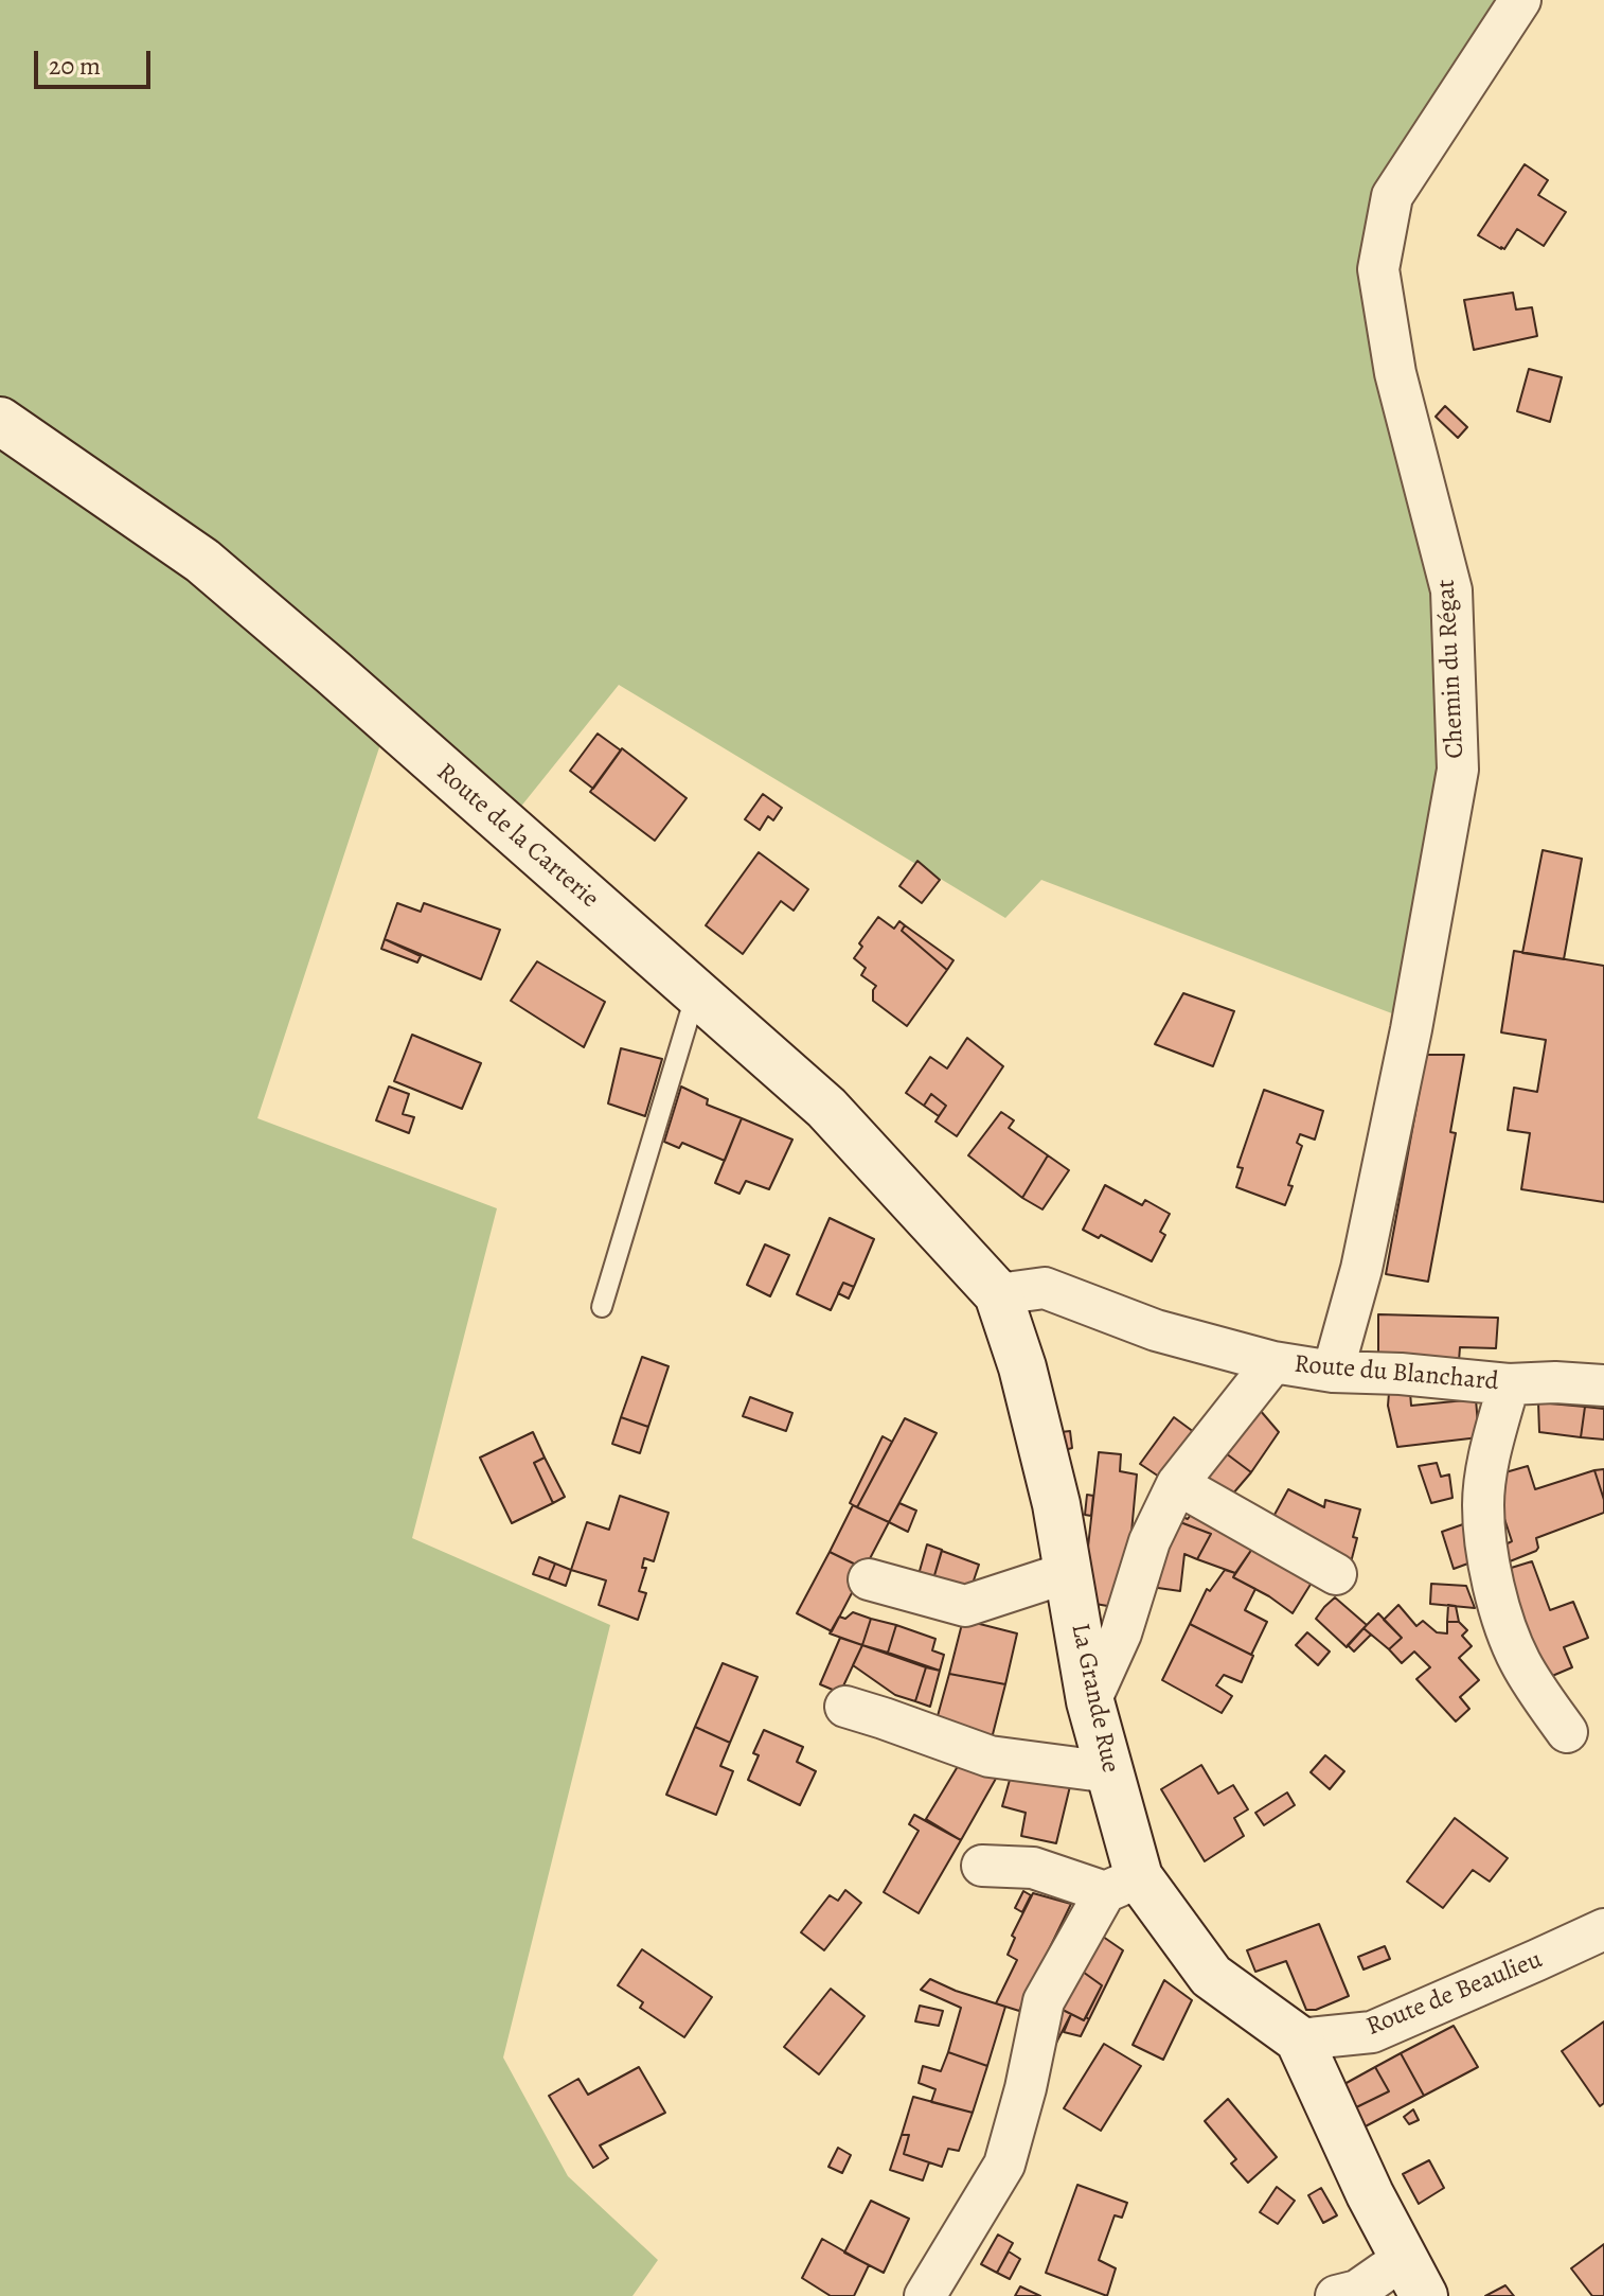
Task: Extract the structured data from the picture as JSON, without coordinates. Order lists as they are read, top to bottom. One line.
{"streets":{"street":["Chemin du Régat","Route de la Carterie","Route du Blanchard","La Grande Rue","Route de Beaulieu"]},"crossings":[["Chemin du Régat","Route du Blanchard"],["Route de la Carterie","Route du Blanchard"],["Route de la Carterie","La Grande Rue"],["Route du Blanchard","La Grande Rue"],["La Grande Rue","Route de Beaulieu"]],"scale_bar":"20 m"}
